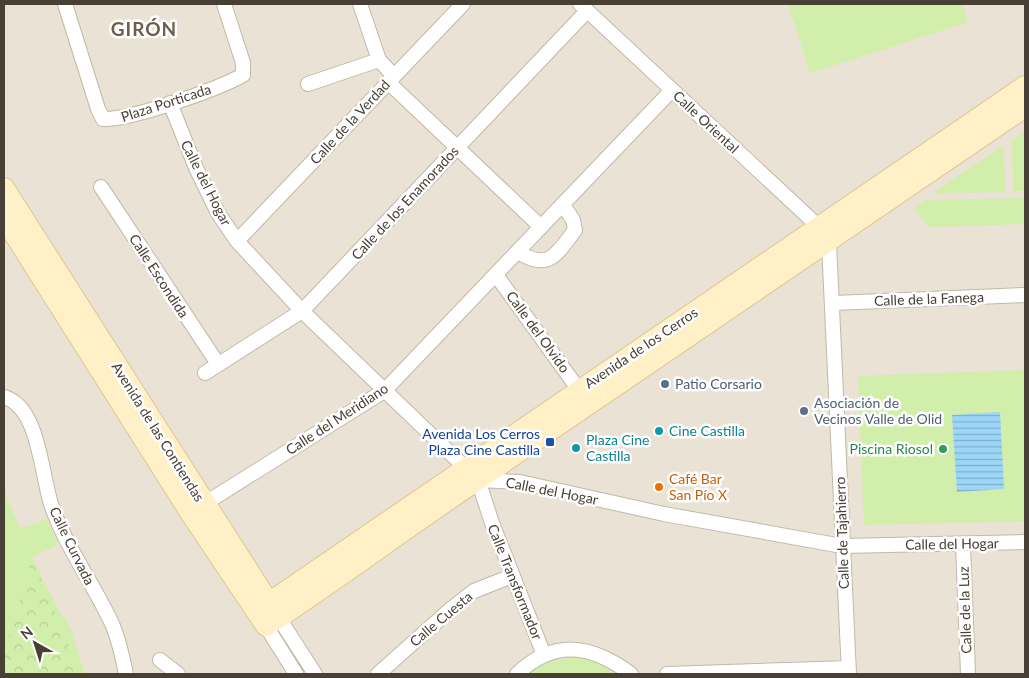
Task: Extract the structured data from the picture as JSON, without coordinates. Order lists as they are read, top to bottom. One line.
{"streets":{"street":["Plaza Porticada","Calle de la Verdad","Calle Oriental","Calle del Hogar","Calle de los Enamorados","Calle Escondida","Calle de la Fanega","Calle del Olvido","Avenida de los Cerros","Calle del Meridiano","Avenida de las Contiendas","Calle de Tajahierro","Calle Curvada","Calle Transformador","Calle de la Luz","Calle Cuesta"]},"crossings":[["Plaza Porticada","Calle del Hogar"],["Calle de la Verdad","Calle del Hogar"],["Calle Oriental","Calle de los Enamorados"],["Calle Oriental","Avenida de los Cerros"],["Calle Oriental","Calle del Meridiano"],["Calle Oriental","Calle de Tajahierro"],["Calle del Hogar","Calle de los Enamorados"],["Calle del Hogar","Avenida de los Cerros"],["Calle del Hogar","Calle del Meridiano"],["Calle del Hogar","Calle de Tajahierro"],["Calle del Hogar","Calle Transformador"],["Calle del Hogar","Calle de la Luz"],["Calle de los Enamorados","Calle Escondida"],["Calle de la Fanega","Calle de Tajahierro"],["Calle del Olvido","Avenida de los Cerros"],["Calle del Olvido","Calle del Meridiano"],["Avenida de los Cerros","Avenida de las Contiendas"],["Avenida de los Cerros","Calle de Tajahierro"],["Avenida de los Cerros","Calle Transformador"],["Calle del Meridiano","Avenida de las Contiendas"],["Calle Transformador","Calle Cuesta"]],"districts":["GIRÓN"],"places":{"other":["Patio Corsario","Asociación de Vecinos Valle de Olid","Cine Castilla","Plaza Cine Castilla","Piscina Riosol","Café Bar San Pío X"],"transit":["Avenida Los Cerros Plaza Cine Castilla"]},"north":"top left"}
